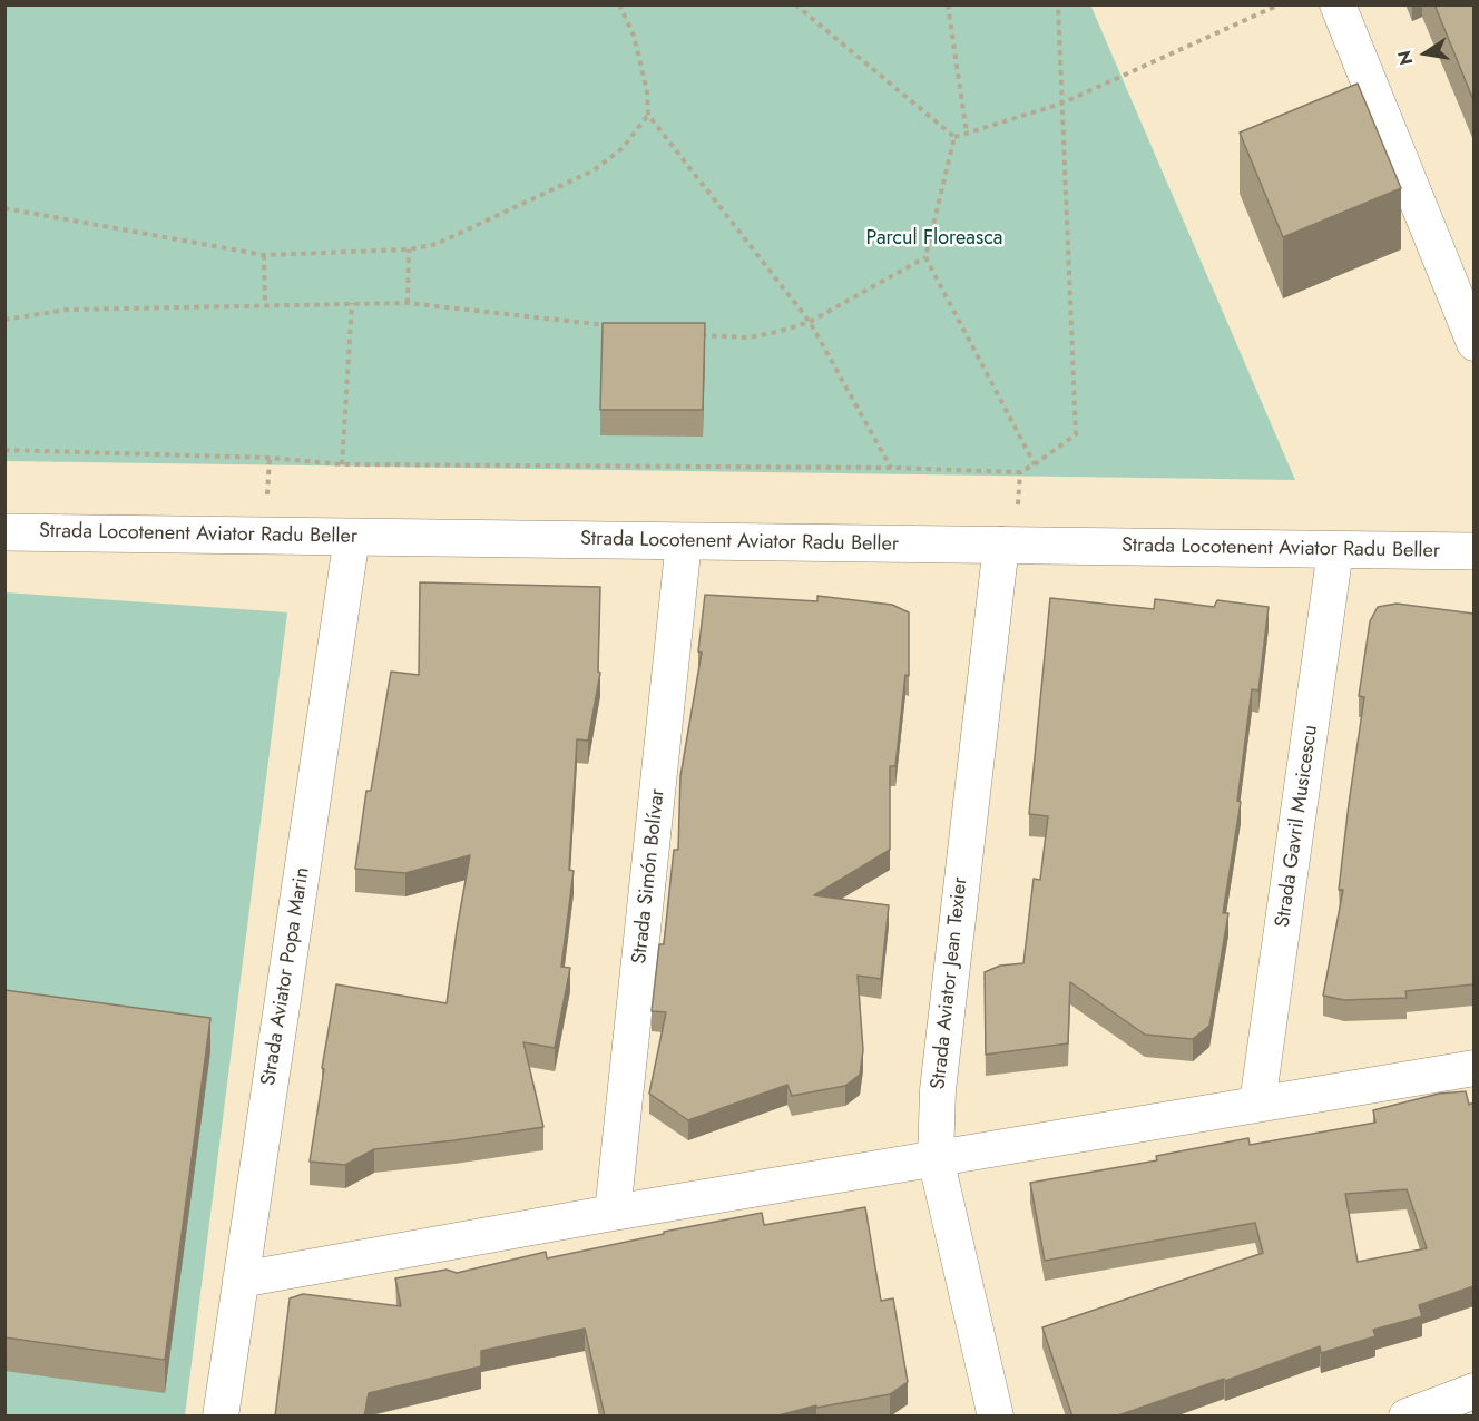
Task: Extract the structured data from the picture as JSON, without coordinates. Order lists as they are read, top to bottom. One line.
{"streets":{"street":["Strada Locotenent Aviator Radu Beller","Strada Gavril Musicescu","Strada Simón Bolívar","Strada Aviator Popa Marin","Strada Aviator Jean Texier"]},"crossings":[["Strada Locotenent Aviator Radu Beller","Strada Gavril Musicescu"],["Strada Locotenent Aviator Radu Beller","Strada Simón Bolívar"],["Strada Locotenent Aviator Radu Beller","Strada Aviator Popa Marin"],["Strada Locotenent Aviator Radu Beller","Strada Aviator Jean Texier"]],"parks":["Parcul Floreasca"],"north":"left"}
